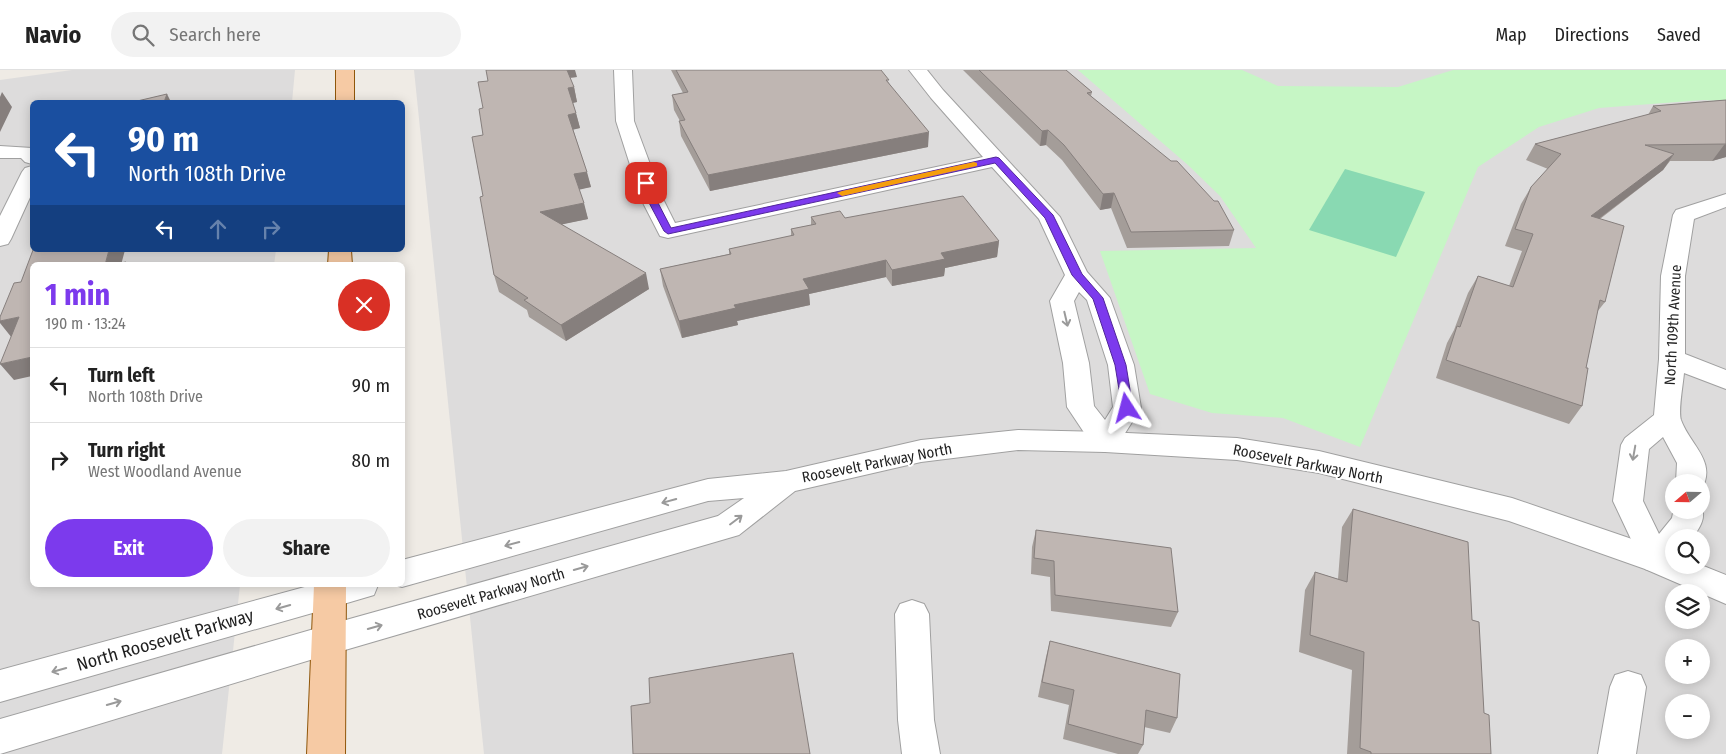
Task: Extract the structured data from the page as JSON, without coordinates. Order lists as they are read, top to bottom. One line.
{"streets":{"street":["North 109th Avenue","Roosevelt Parkway North","North Roosevelt Parkway"]},"north":"left","page":{"header":"Navio","search":"Search here","nav":["Map","Directions","Saved"],"turn":["90 m","North 108th Drive"],"heading":["1 min","190 m · 13:24"],"list":[{"name":"Turn left","note":"North 108th Drive","value":"90 m"},{"name":"Turn right","note":"West Woodland Avenue","value":"80 m"}],"map_buttons":["+","−"],"buttons":["Exit","Share"]}}
